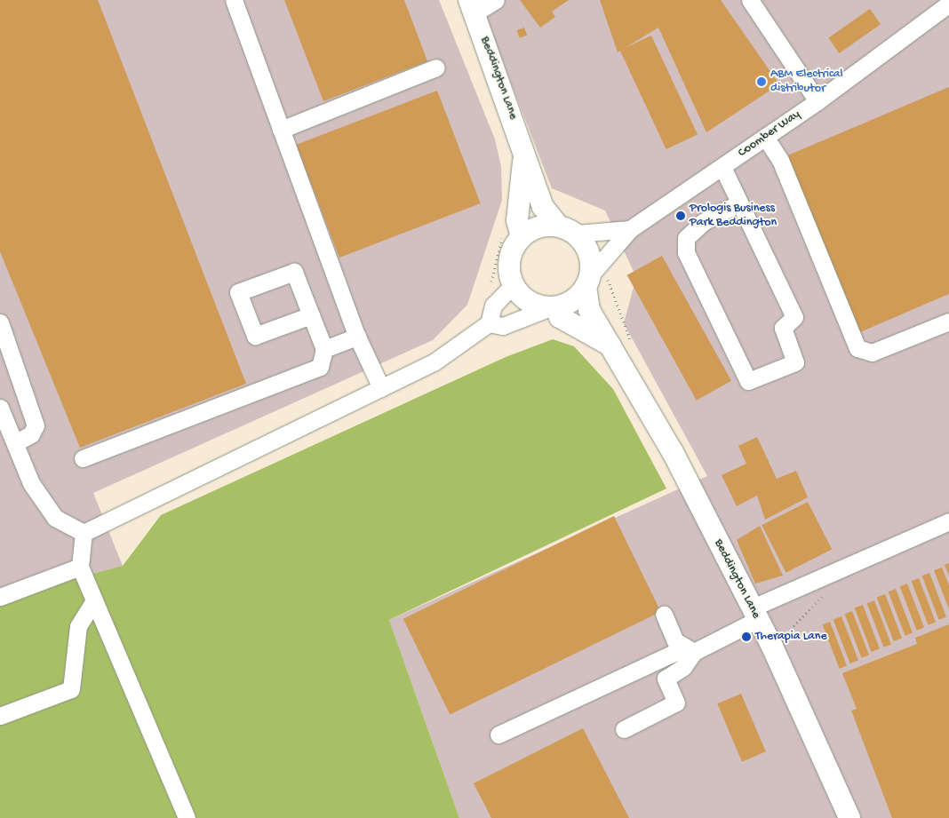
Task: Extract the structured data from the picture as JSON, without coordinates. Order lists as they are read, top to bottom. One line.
{"streets":{"main road":["Beddington Lane"],"street":["Coomber Way"]},"crossings":[["Beddington Lane","Coomber Way"]],"places":["ABM Electrical distributor","Prologis Business Park Beddington","Therapia Lane"]}
